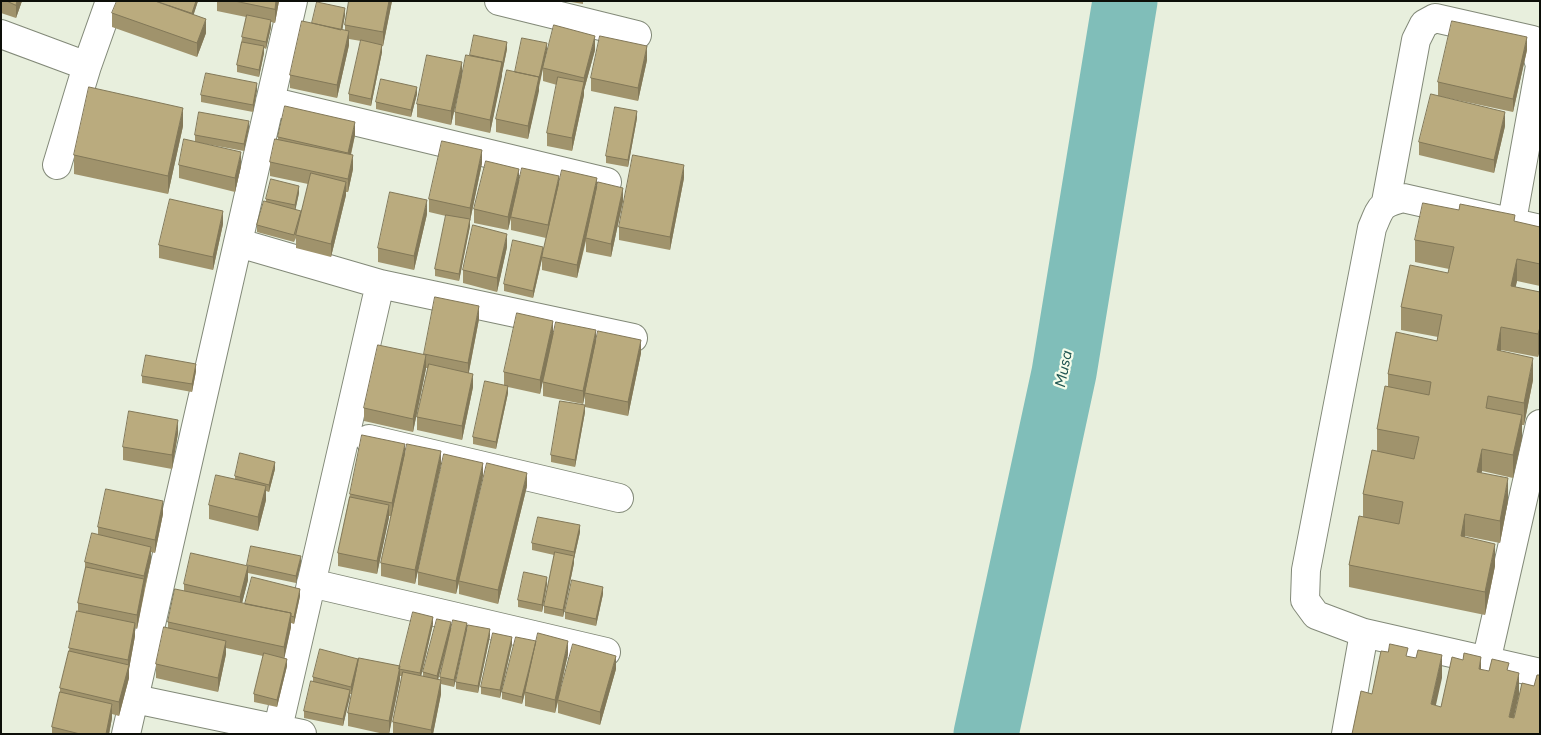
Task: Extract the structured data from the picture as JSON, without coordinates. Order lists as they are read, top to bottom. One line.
{"water":["Musa"]}
